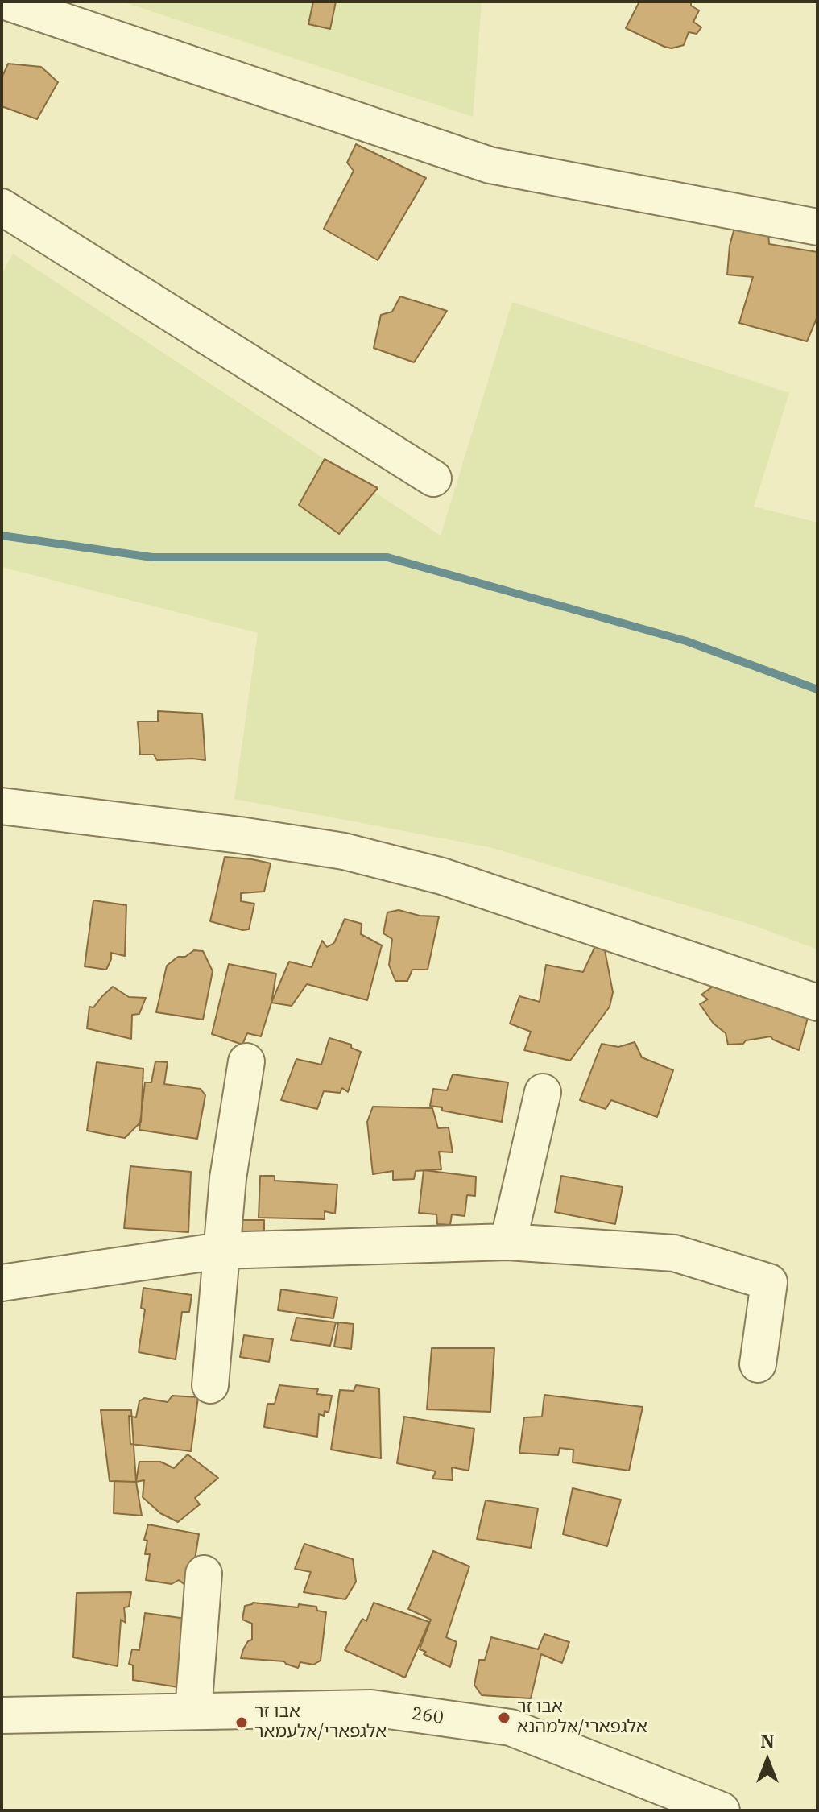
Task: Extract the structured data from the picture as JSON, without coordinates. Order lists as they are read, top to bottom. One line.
{"streets":{"street":["260"]},"places":["אבו זר אלגפארי/אלמהנא","אבו זר אלגפארי/אלעמאר"],"north":"top"}
